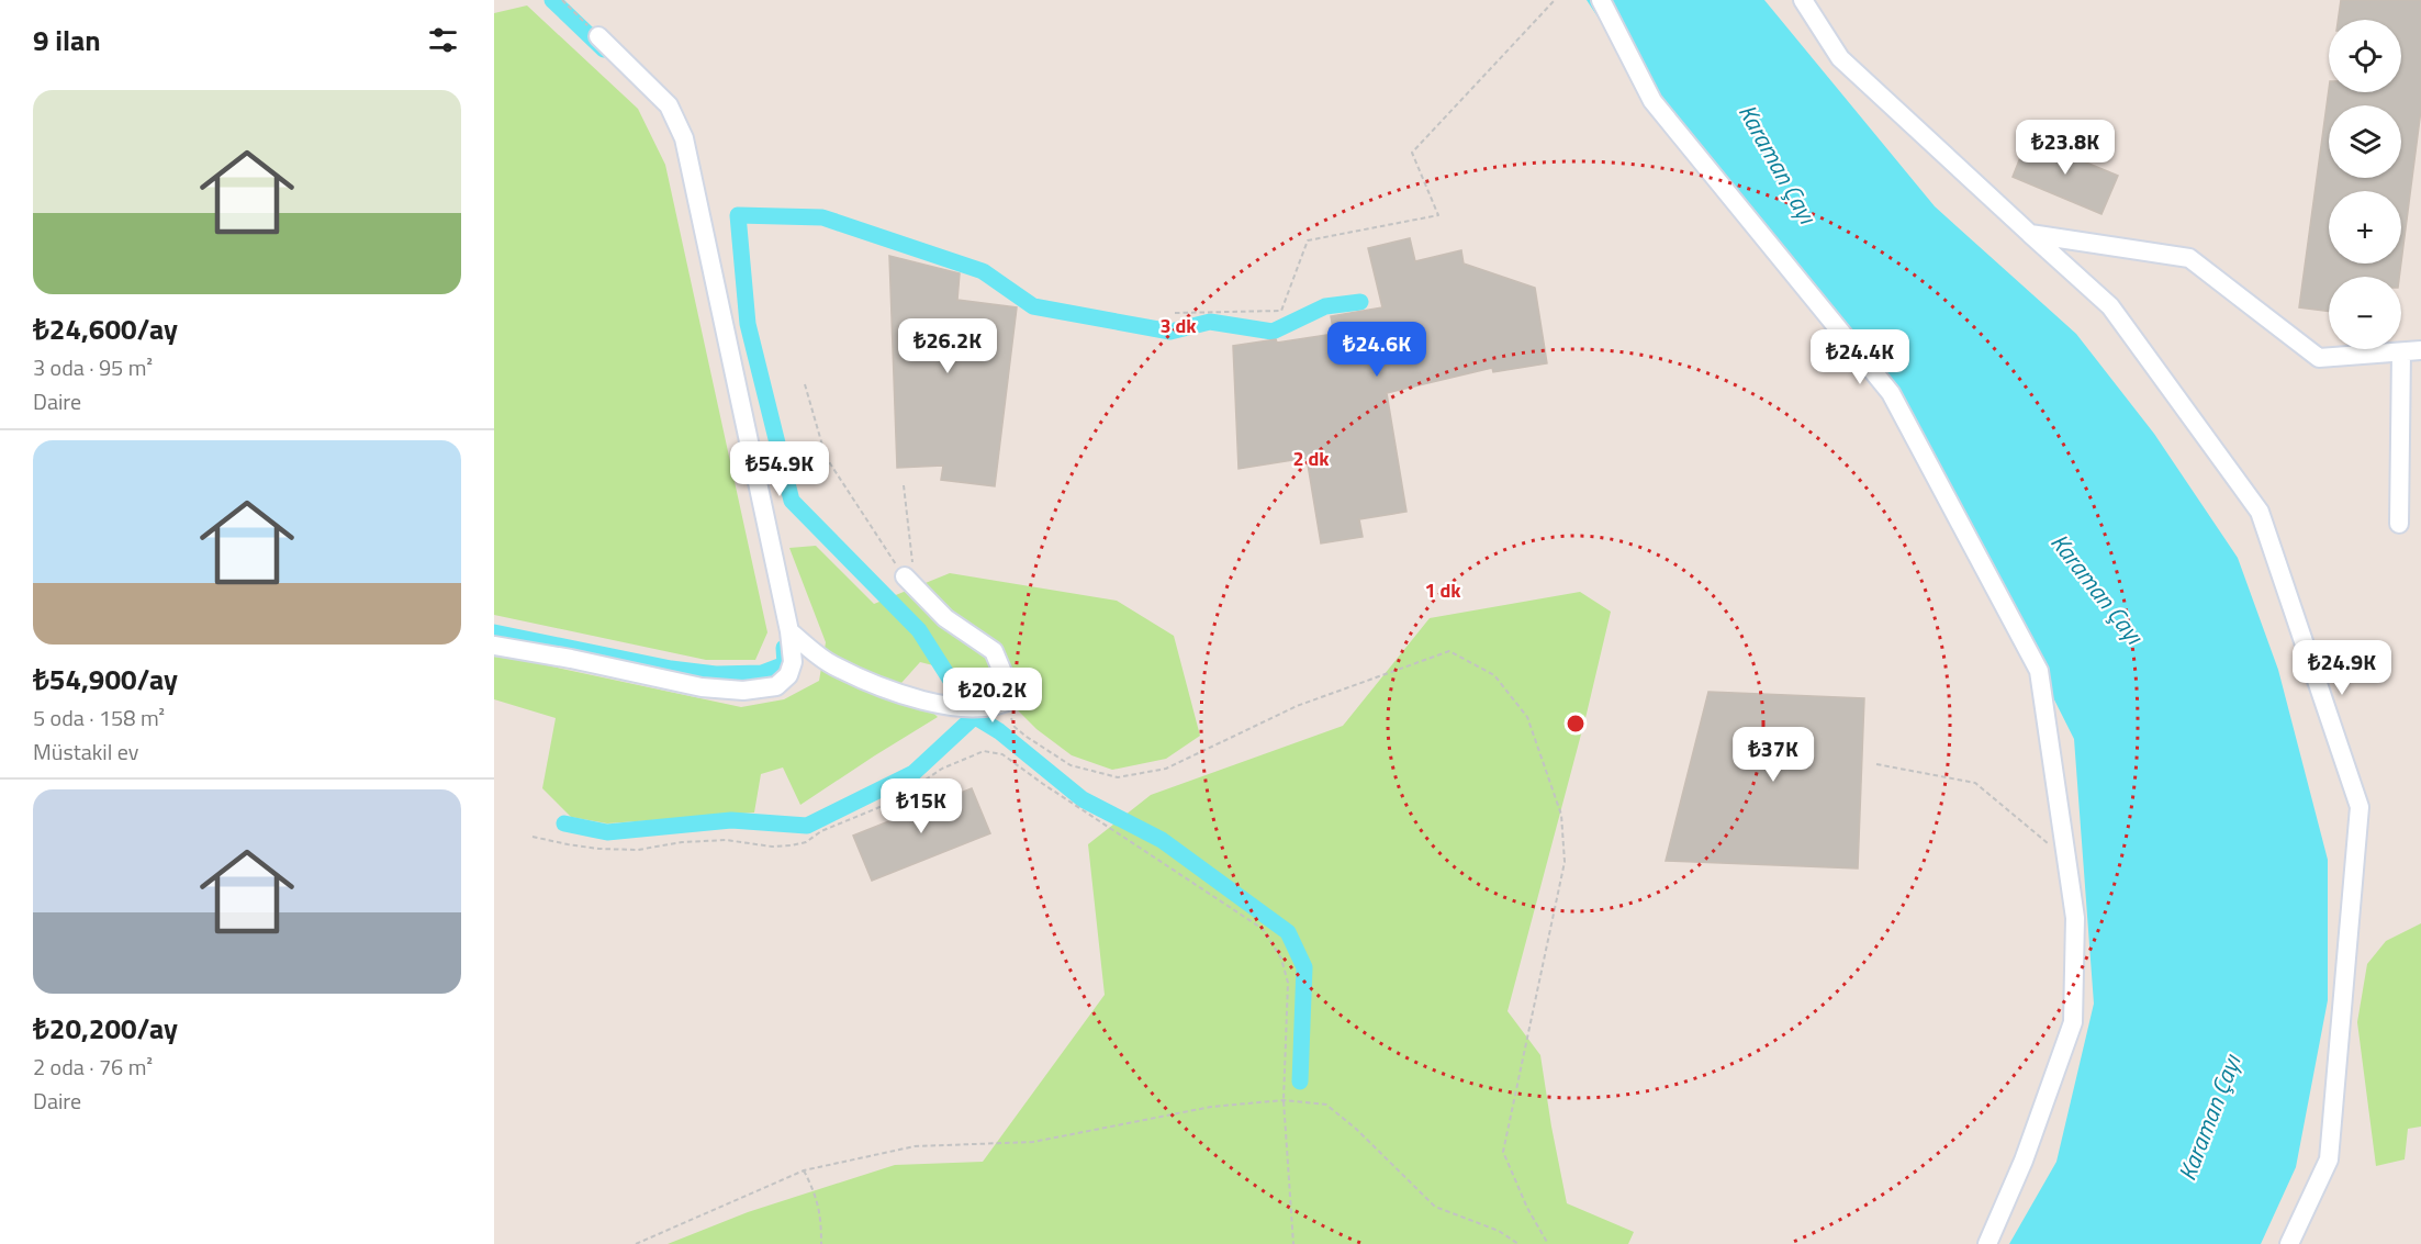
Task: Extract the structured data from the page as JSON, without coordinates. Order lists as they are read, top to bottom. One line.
{"water":["Karaman Çayı"],"page":{"heading":"9 ilan","map_buttons":["+","−"],"list":[{"name":"₺24,600/ay","note":"3 oda · 95 m² · Daire"},{"name":"₺54,900/ay","note":"5 oda · 158 m² · Müstakil ev"},{"name":"₺20,200/ay","note":"2 oda · 76 m² · Daire"}],"price":["₺23.8K","₺26.2K","₺24.6K","₺24.4K","₺54.9K","₺24.9K","₺20.2K","₺37K","₺15K"]},"rings":["3 dk","2 dk","1 dk"]}
